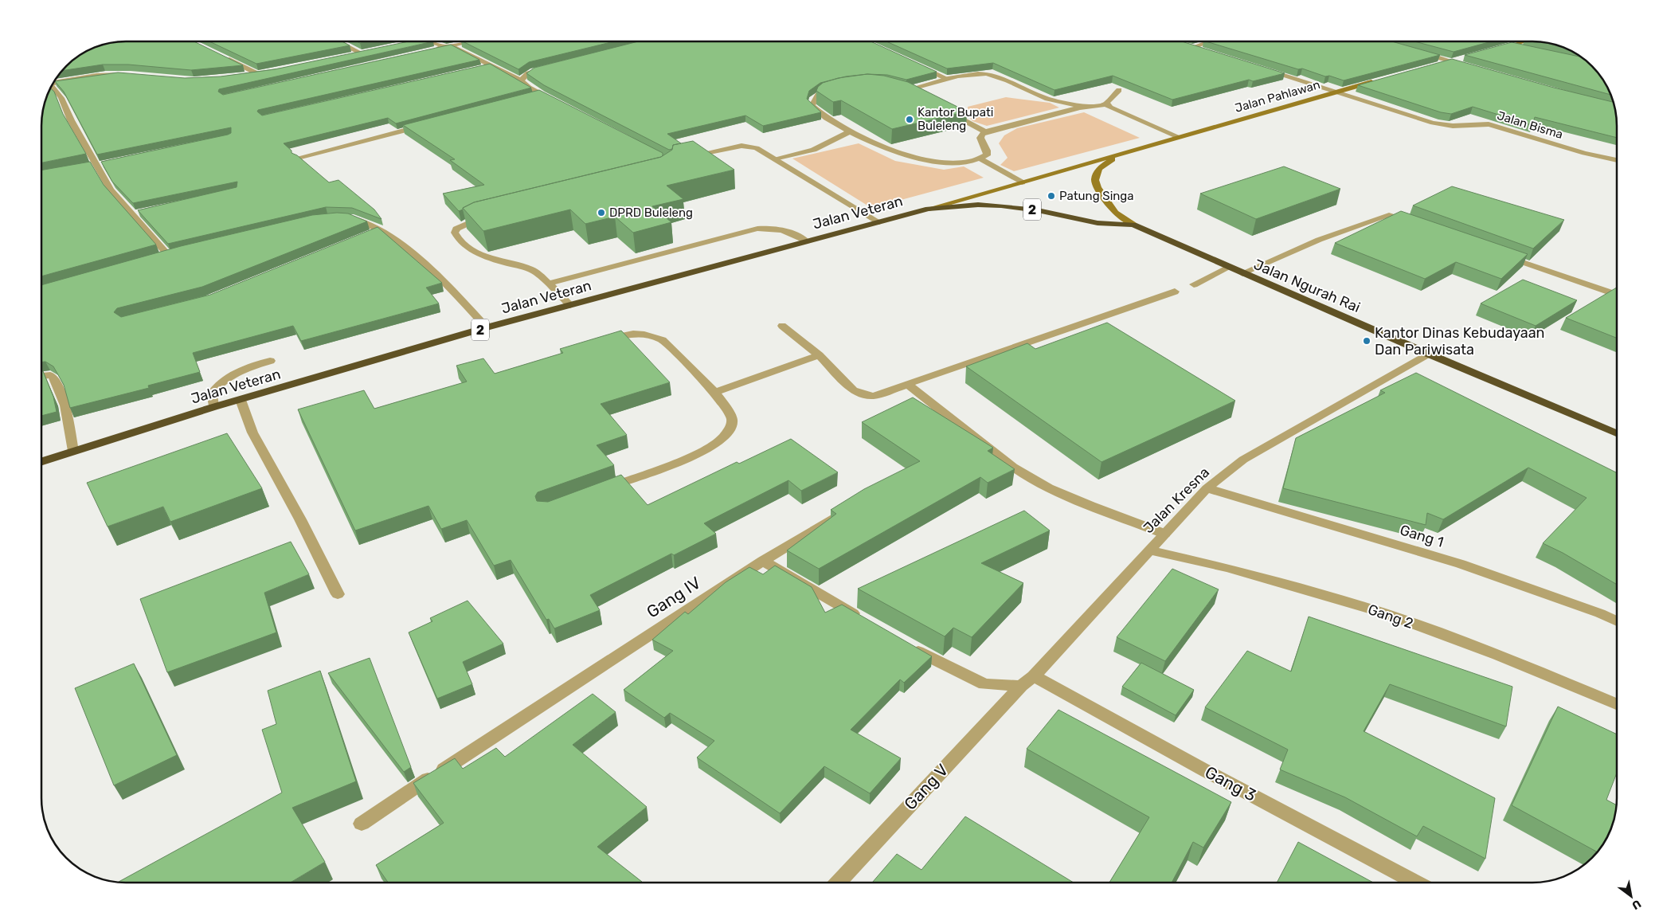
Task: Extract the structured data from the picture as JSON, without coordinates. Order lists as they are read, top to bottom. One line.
{"streets":{"highway":["2","Jalan Veteran","Jalan Ngurah Rai"],"main road":["Jalan Pahlawan"],"street":["Jalan Bisma","Jalan Kresna","Gang 1","Gang IV","Gang 2","Gang 3","Gang V"]},"crossings":[["Jalan Pahlawan","Jalan Bisma"],["Jalan Pahlawan","Jalan Veteran"],["Jalan Pahlawan","Jalan Ngurah Rai"],["Jalan Veteran","Jalan Ngurah Rai"],["Jalan Ngurah Rai","Jalan Kresna"],["Jalan Kresna","Gang 1"],["Jalan Kresna","Gang 2"],["Jalan Kresna","Gang 3"],["Jalan Kresna","Gang V"],["Gang 3","Gang V"]],"places":["Kantor Bupati Buleleng","Patung Singa","DPRD Buleleng","Kantor Dinas Kebudayaan Dan Pariwisata"],"north":"bottom right"}
